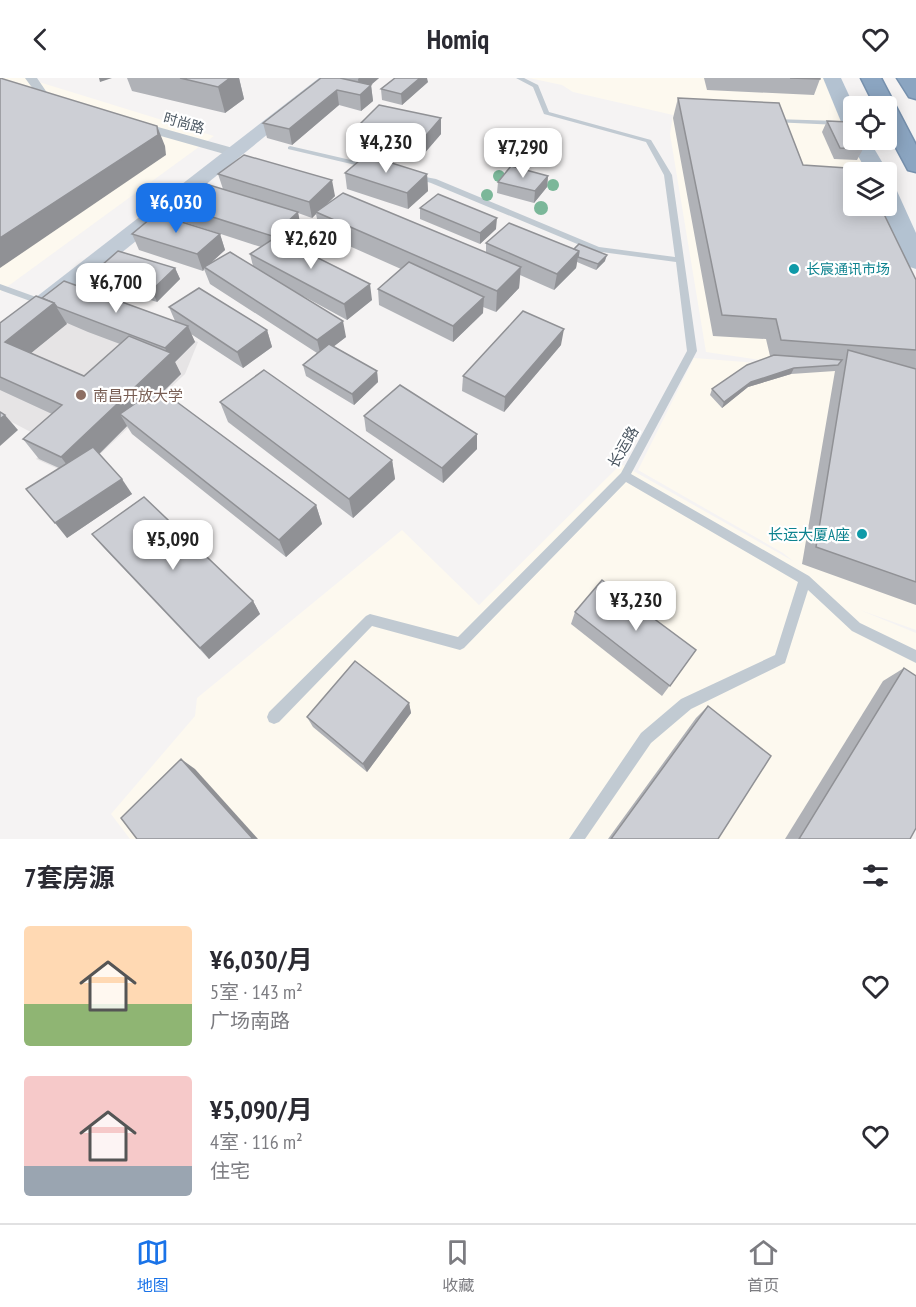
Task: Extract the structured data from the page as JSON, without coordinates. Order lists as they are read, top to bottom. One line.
{"streets":{"street":["时尚路"],"lane":["长运路"]},"places":["长宸通讯市场","南昌开放大学","长运大厦A座"],"page":{"header":"Homiq","price":["¥4,230","¥7,290","¥6,030","¥2,620","¥6,700","¥5,090","¥3,230"],"heading":"7套房源","list":[{"name":"¥6,030/月","note":"5室 · 143 m² · 广场南路"},{"name":"¥5,090/月","note":"4室 · 116 m² · 住宅"}],"tabs":["地图","收藏","首页"]}}
